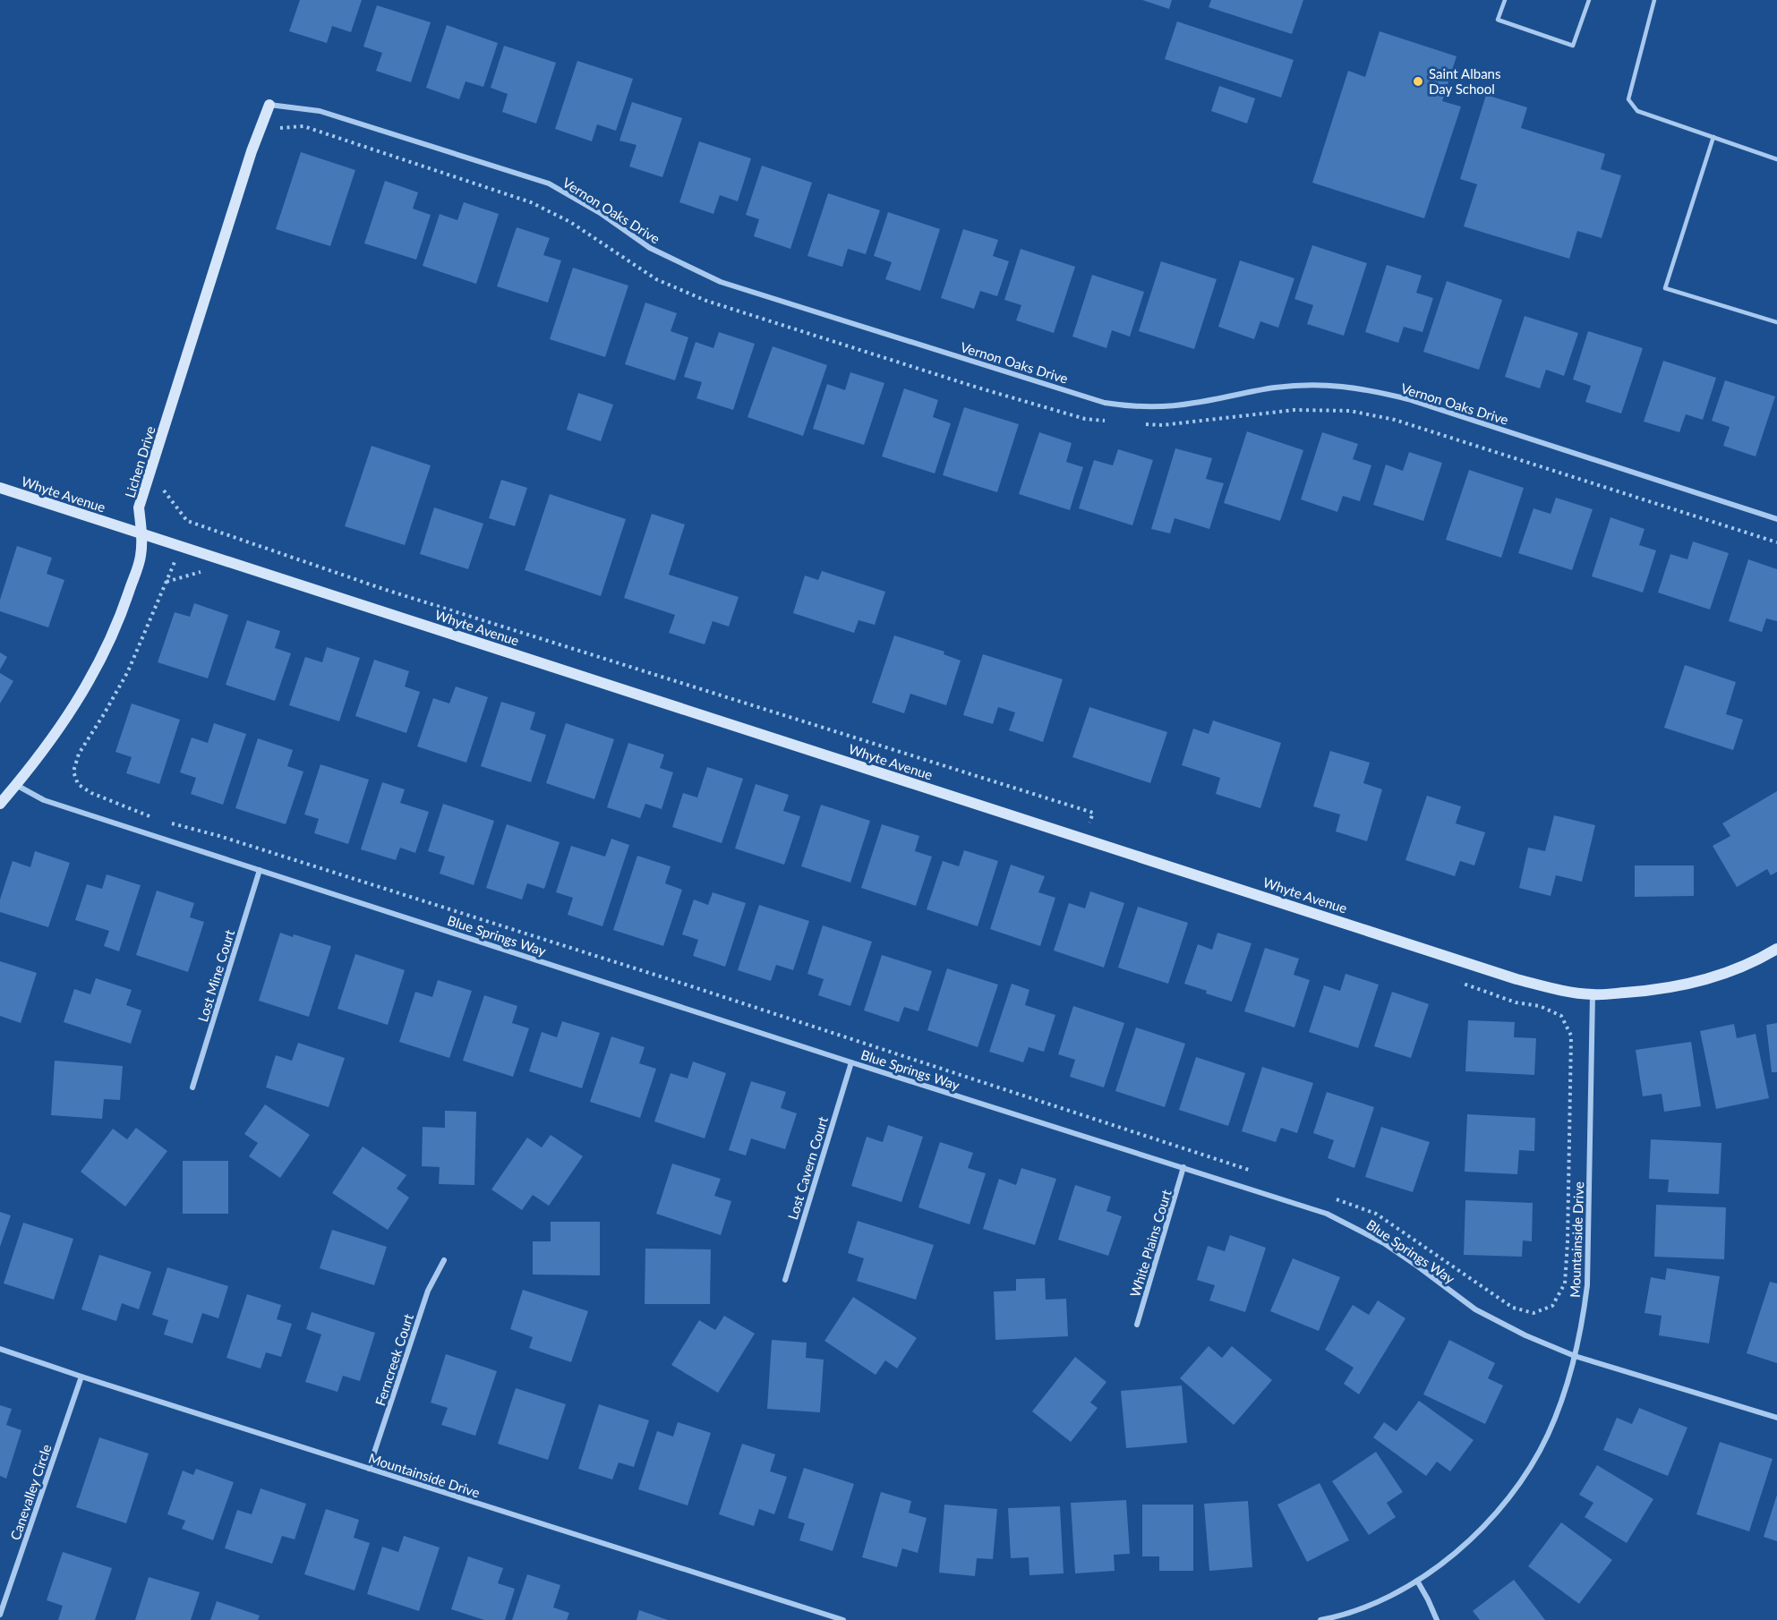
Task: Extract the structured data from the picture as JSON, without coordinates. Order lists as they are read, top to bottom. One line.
{"streets":{"street":["Vernon Oaks Drive","Lichen Drive","Whyte Avenue","Blue Springs Way","Lost Mine Court","Lost Cavern Court","Mountainside Drive","White Plains Court","Ferncreek Court","Canevalley Circle"]},"crossings":[["Vernon Oaks Drive","Lichen Drive"],["Lichen Drive","Whyte Avenue"],["Lichen Drive","Blue Springs Way"],["Whyte Avenue","Mountainside Drive"],["Blue Springs Way","Lost Mine Court"],["Blue Springs Way","Lost Cavern Court"],["Blue Springs Way","Mountainside Drive"],["Blue Springs Way","White Plains Court"],["Mountainside Drive","Ferncreek Court"],["Mountainside Drive","Canevalley Circle"]],"places":["Saint Albans Day School"]}
